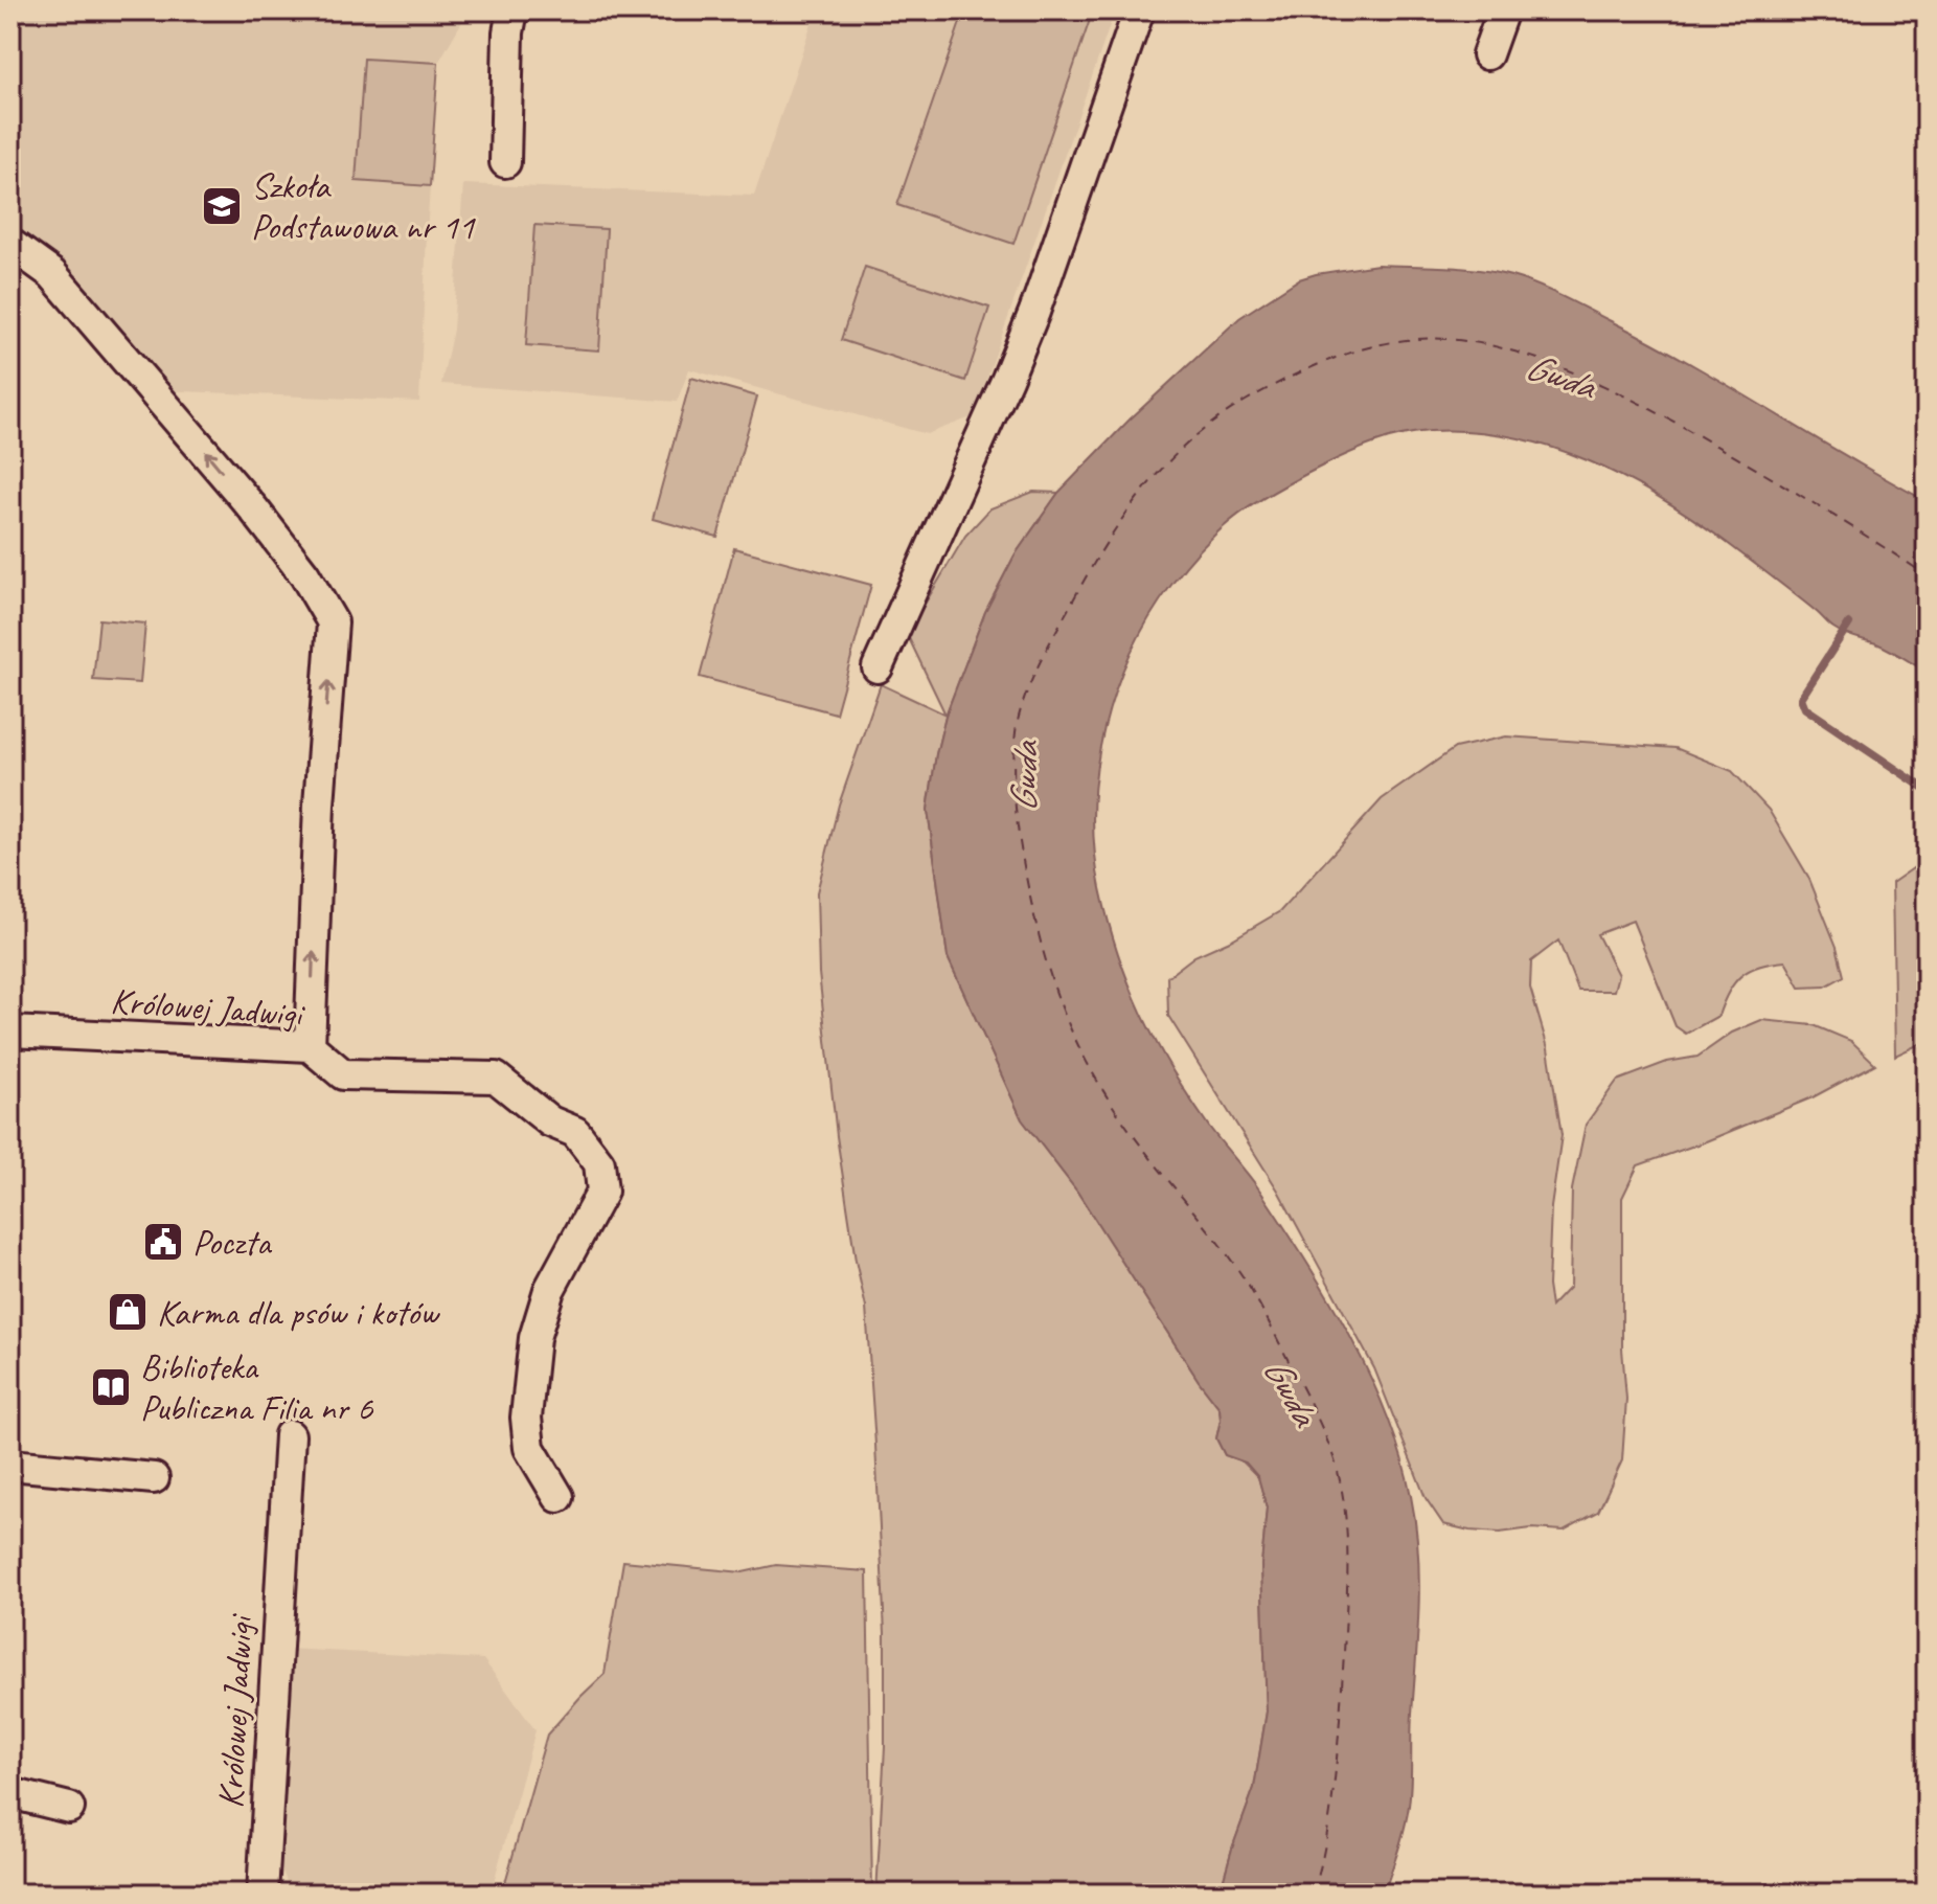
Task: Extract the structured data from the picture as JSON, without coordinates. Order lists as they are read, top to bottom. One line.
{"streets":{"street":["Królowej Jadwigi"]},"water":["Gwda"],"places":{"school or university":["Szkoła Podstawowa nr 11"],"public building":["Poczta"],"shop":["Karma dla psów i kotów"],"library":["Biblioteka Publiczna Filia nr 6"]}}
